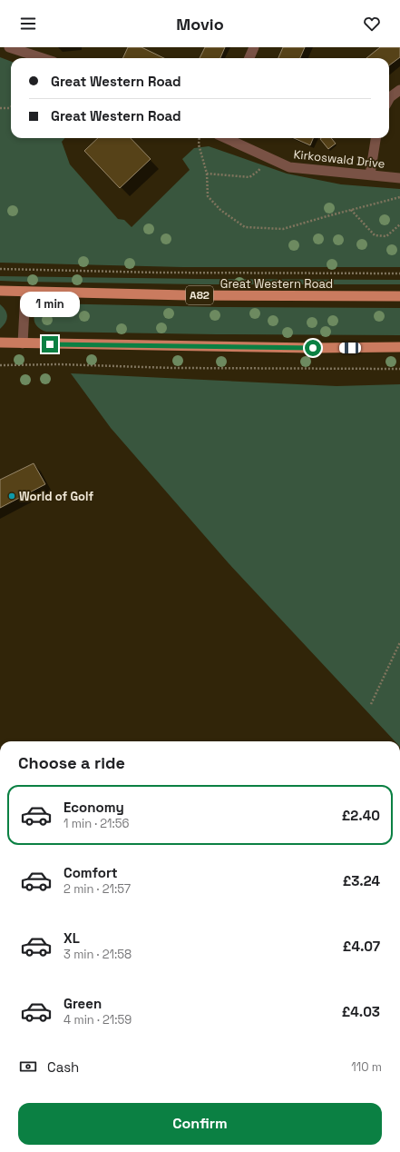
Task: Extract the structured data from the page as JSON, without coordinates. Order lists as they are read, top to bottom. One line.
{"streets":{"main road":["Great Western Road","A82"],"street":["Kirkoswald Drive"]},"places":["World of Golf"],"page":{"header":"Movio","banner":["Great Western Road","Great Western Road"],"bubble":"1 min","heading":"Choose a ride","list":[{"name":"Economy","note":"1 min · 21:56","value":"£2.40"},{"name":"Comfort","note":"2 min · 21:57","value":"£3.24"},{"name":"XL","note":"3 min · 21:58","value":"£4.07"},{"name":"Green","note":"4 min · 21:59","value":"£4.03"}],"pay":["Cash","110 m"],"buttons":"Confirm"}}
